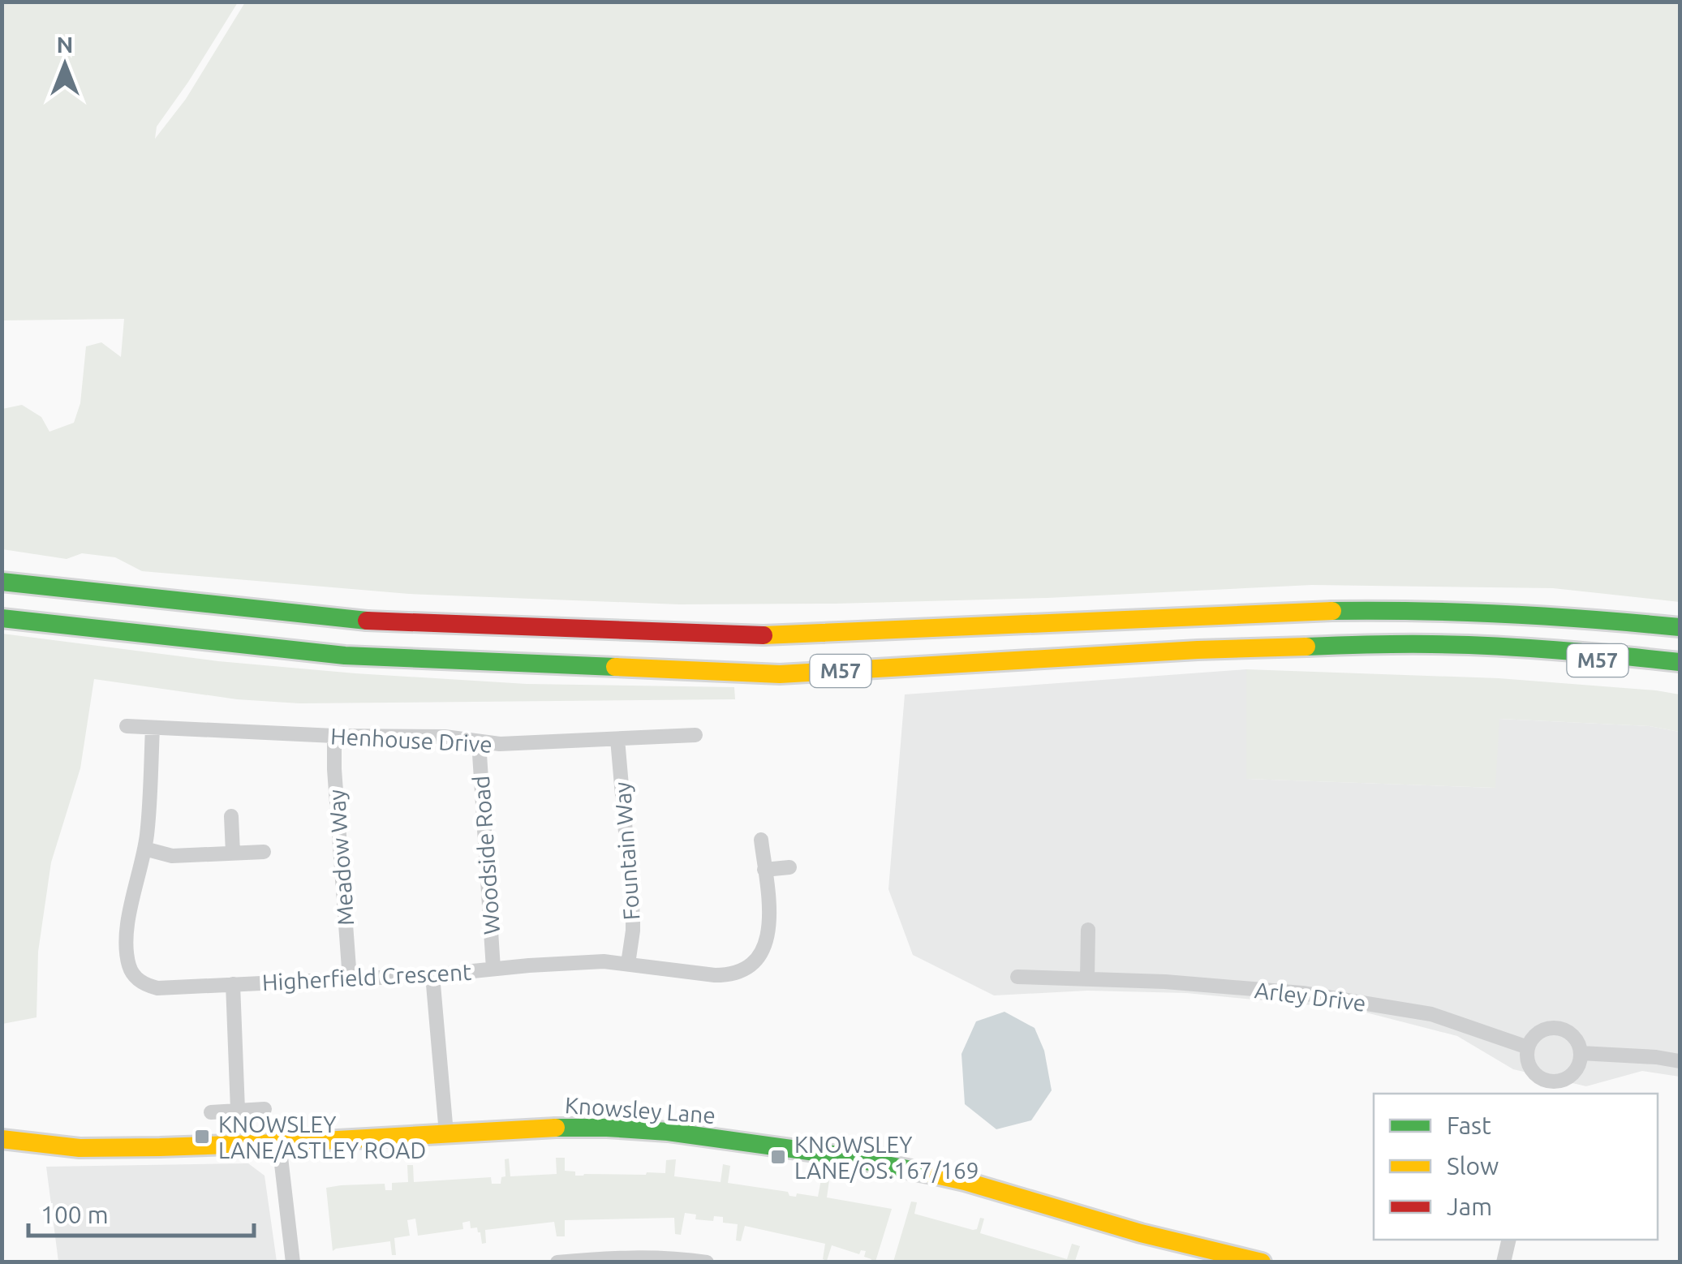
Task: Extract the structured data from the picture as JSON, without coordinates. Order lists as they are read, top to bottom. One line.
{"streets":{"main road":["M57","Knowsley Lane"],"street":["Henhouse Drive","Fountain Way","Woodside Road","Meadow Way","Higherfield Crescent","Arley Drive"]},"crossings":[["Henhouse Drive","Fountain Way"],["Henhouse Drive","Woodside Road"],["Henhouse Drive","Meadow Way"],["Henhouse Drive","Higherfield Crescent"],["Fountain Way","Higherfield Crescent"],["Woodside Road","Higherfield Crescent"],["Meadow Way","Higherfield Crescent"]],"places":{"transit":["KNOWSLEY LANE/ASTLEY ROAD","KNOWSLEY LANE/OS.167/169"]},"legend":["Fast","Slow","Jam"],"scale_bar":"100 m","north":"top"}
